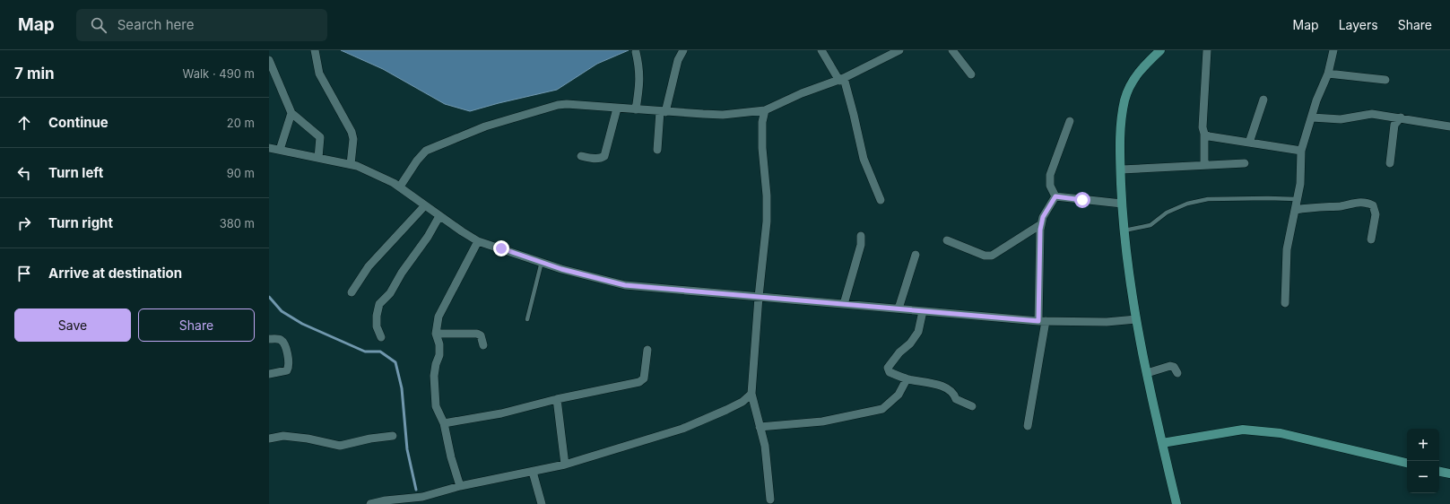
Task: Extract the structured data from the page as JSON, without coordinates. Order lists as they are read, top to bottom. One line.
{"page":{"header":"Map","search":"Search here","nav":["Map","Layers","Share"],"heading":["7 min","Walk · 490 m"],"list":[["Continue","20 m"],["Turn left","90 m"],["Turn right","380 m"],"Arrive at destination"],"buttons":["Save","Share"],"map_buttons":["+","−"]}}
